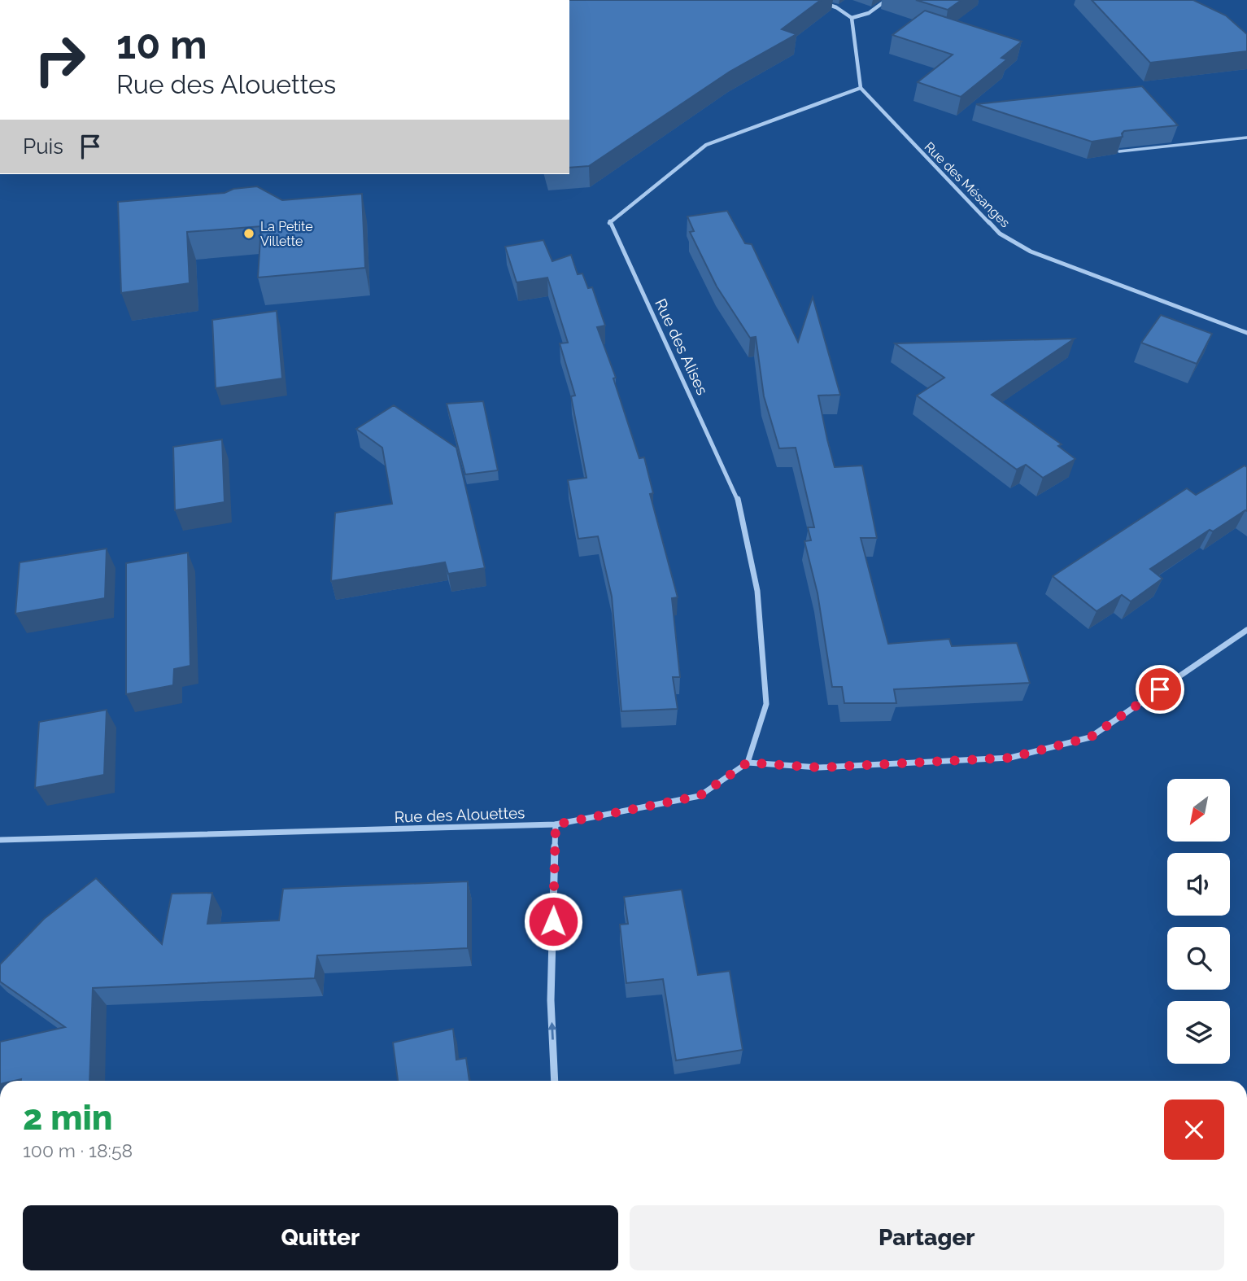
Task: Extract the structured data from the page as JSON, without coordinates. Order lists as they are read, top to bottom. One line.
{"streets":{"street":["Rue des Mésanges","Rue des Alises","Rue des Alouettes"]},"crossings":[["Rue des Mésanges","Rue des Alises"],["Rue des Alises","Rue des Alouettes"]],"places":["La Petite Villette"],"north":"bottom left","page":{"turn":["10 m","Rue des Alouettes"],"then":"Puis","heading":["2 min","100 m · 18:58"],"buttons":["Quitter","Partager"]}}
